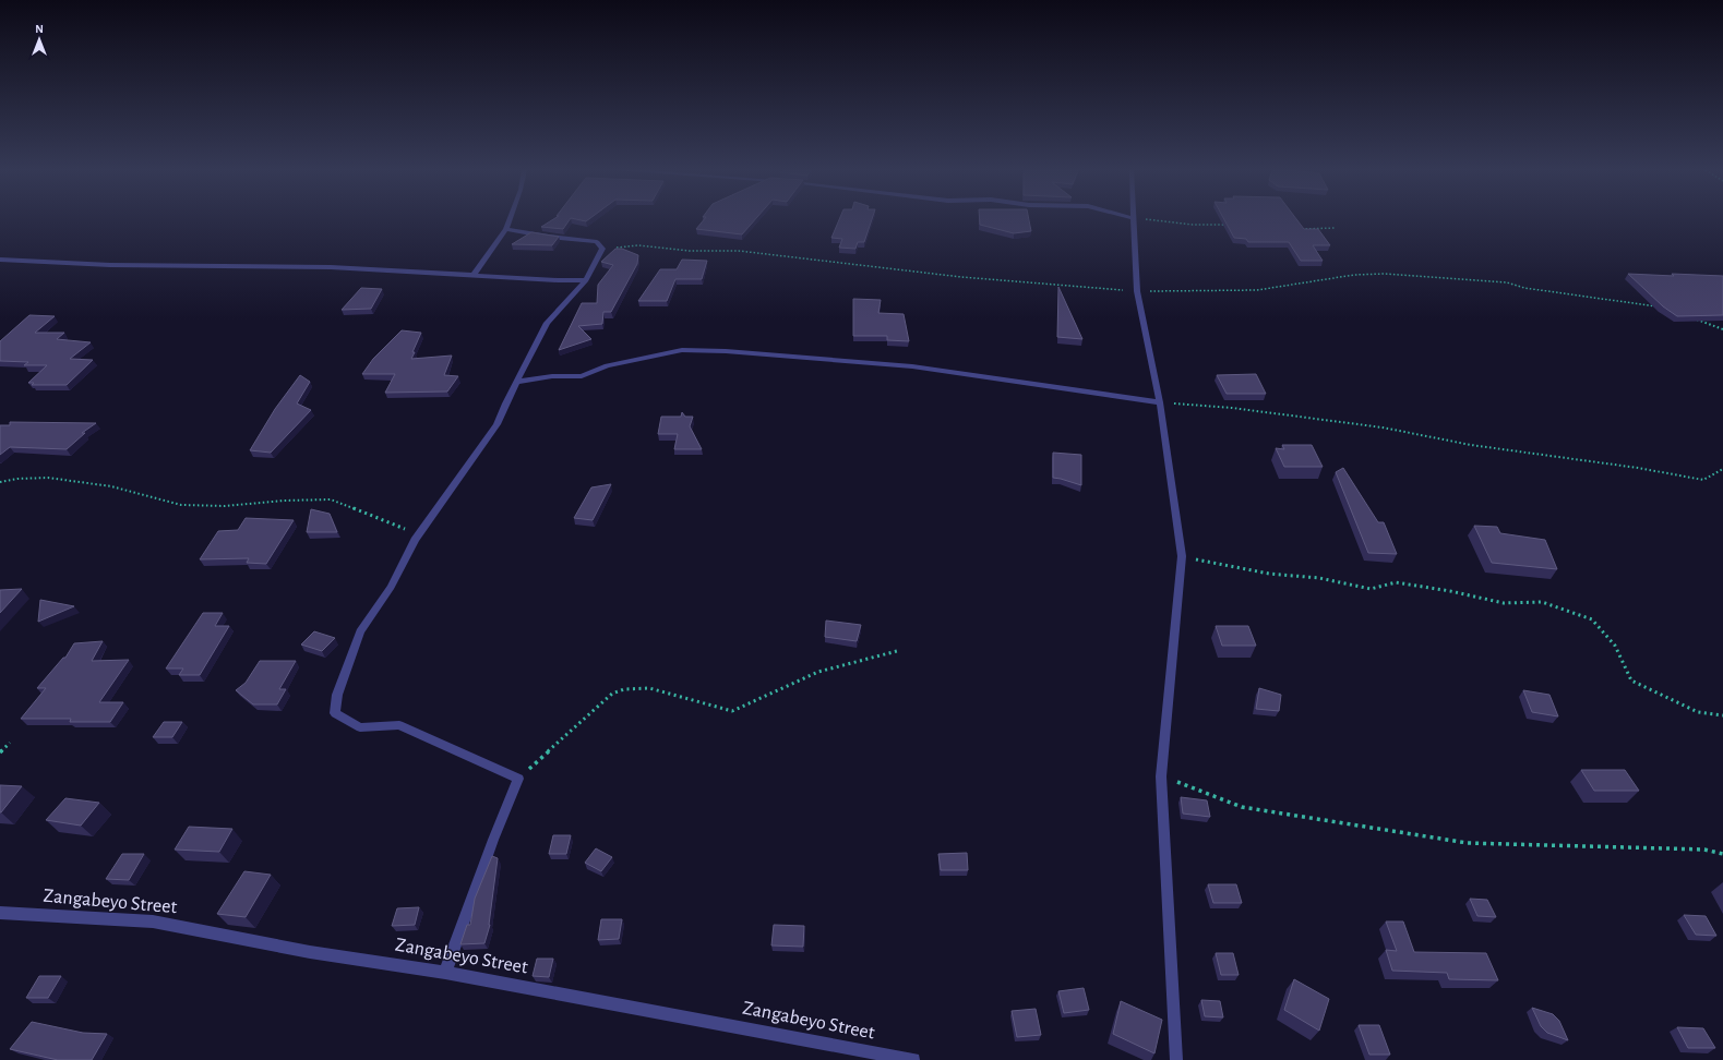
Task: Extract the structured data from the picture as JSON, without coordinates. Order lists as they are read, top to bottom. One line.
{"streets":{"street":["Zangabeyo Street"]},"north":"top"}
